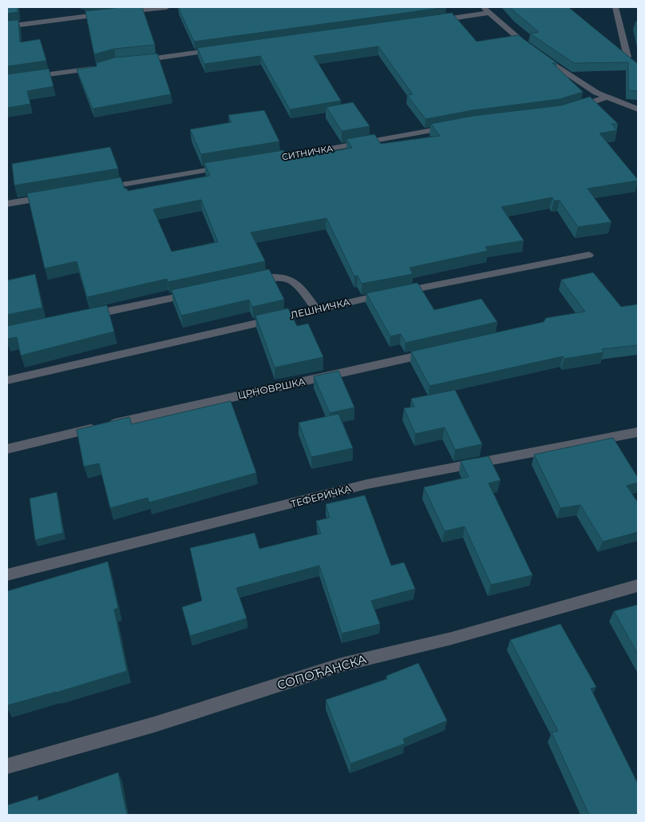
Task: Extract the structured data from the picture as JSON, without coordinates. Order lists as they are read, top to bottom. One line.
{"streets":{"street":["СИТНИЧКА","ЛЕШНИЧКА","ЦРНОВРШКА","ТЕФЕРИЧКА","СОПОЋАНСКА"]}}
